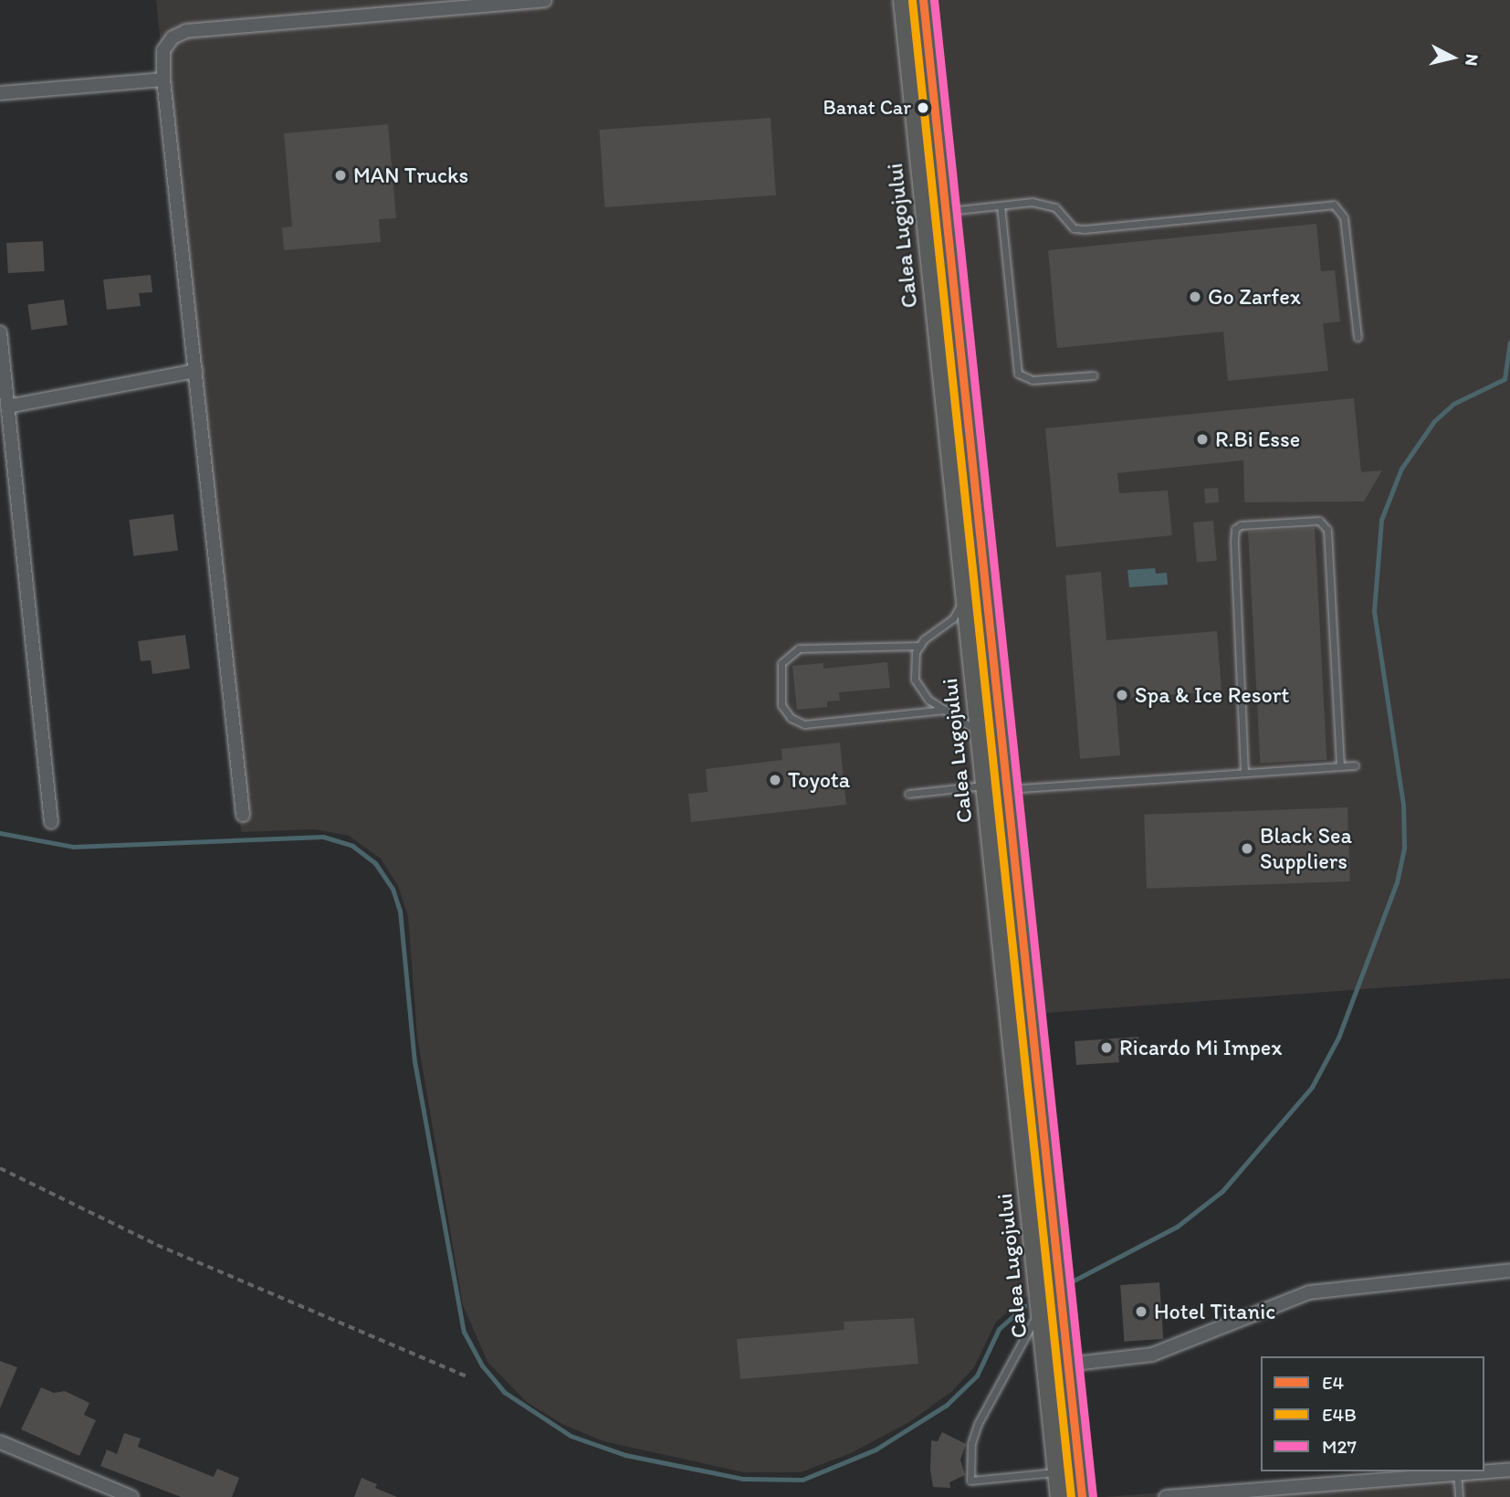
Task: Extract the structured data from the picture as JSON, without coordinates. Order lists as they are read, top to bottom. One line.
{"streets":{"main road":["Calea Lugojului"]},"places":["Banat Car","MAN Trucks","Go Zarfex","R.Bi Esse","Spa & Ice Resort","Toyota","Black Sea Suppliers","Ricardo Mi Impex","Hotel Titanic"],"lines":["transit line E4","transit line M27","transit line E4B"],"legend":["E4","E4B","M27"],"north":"right"}
